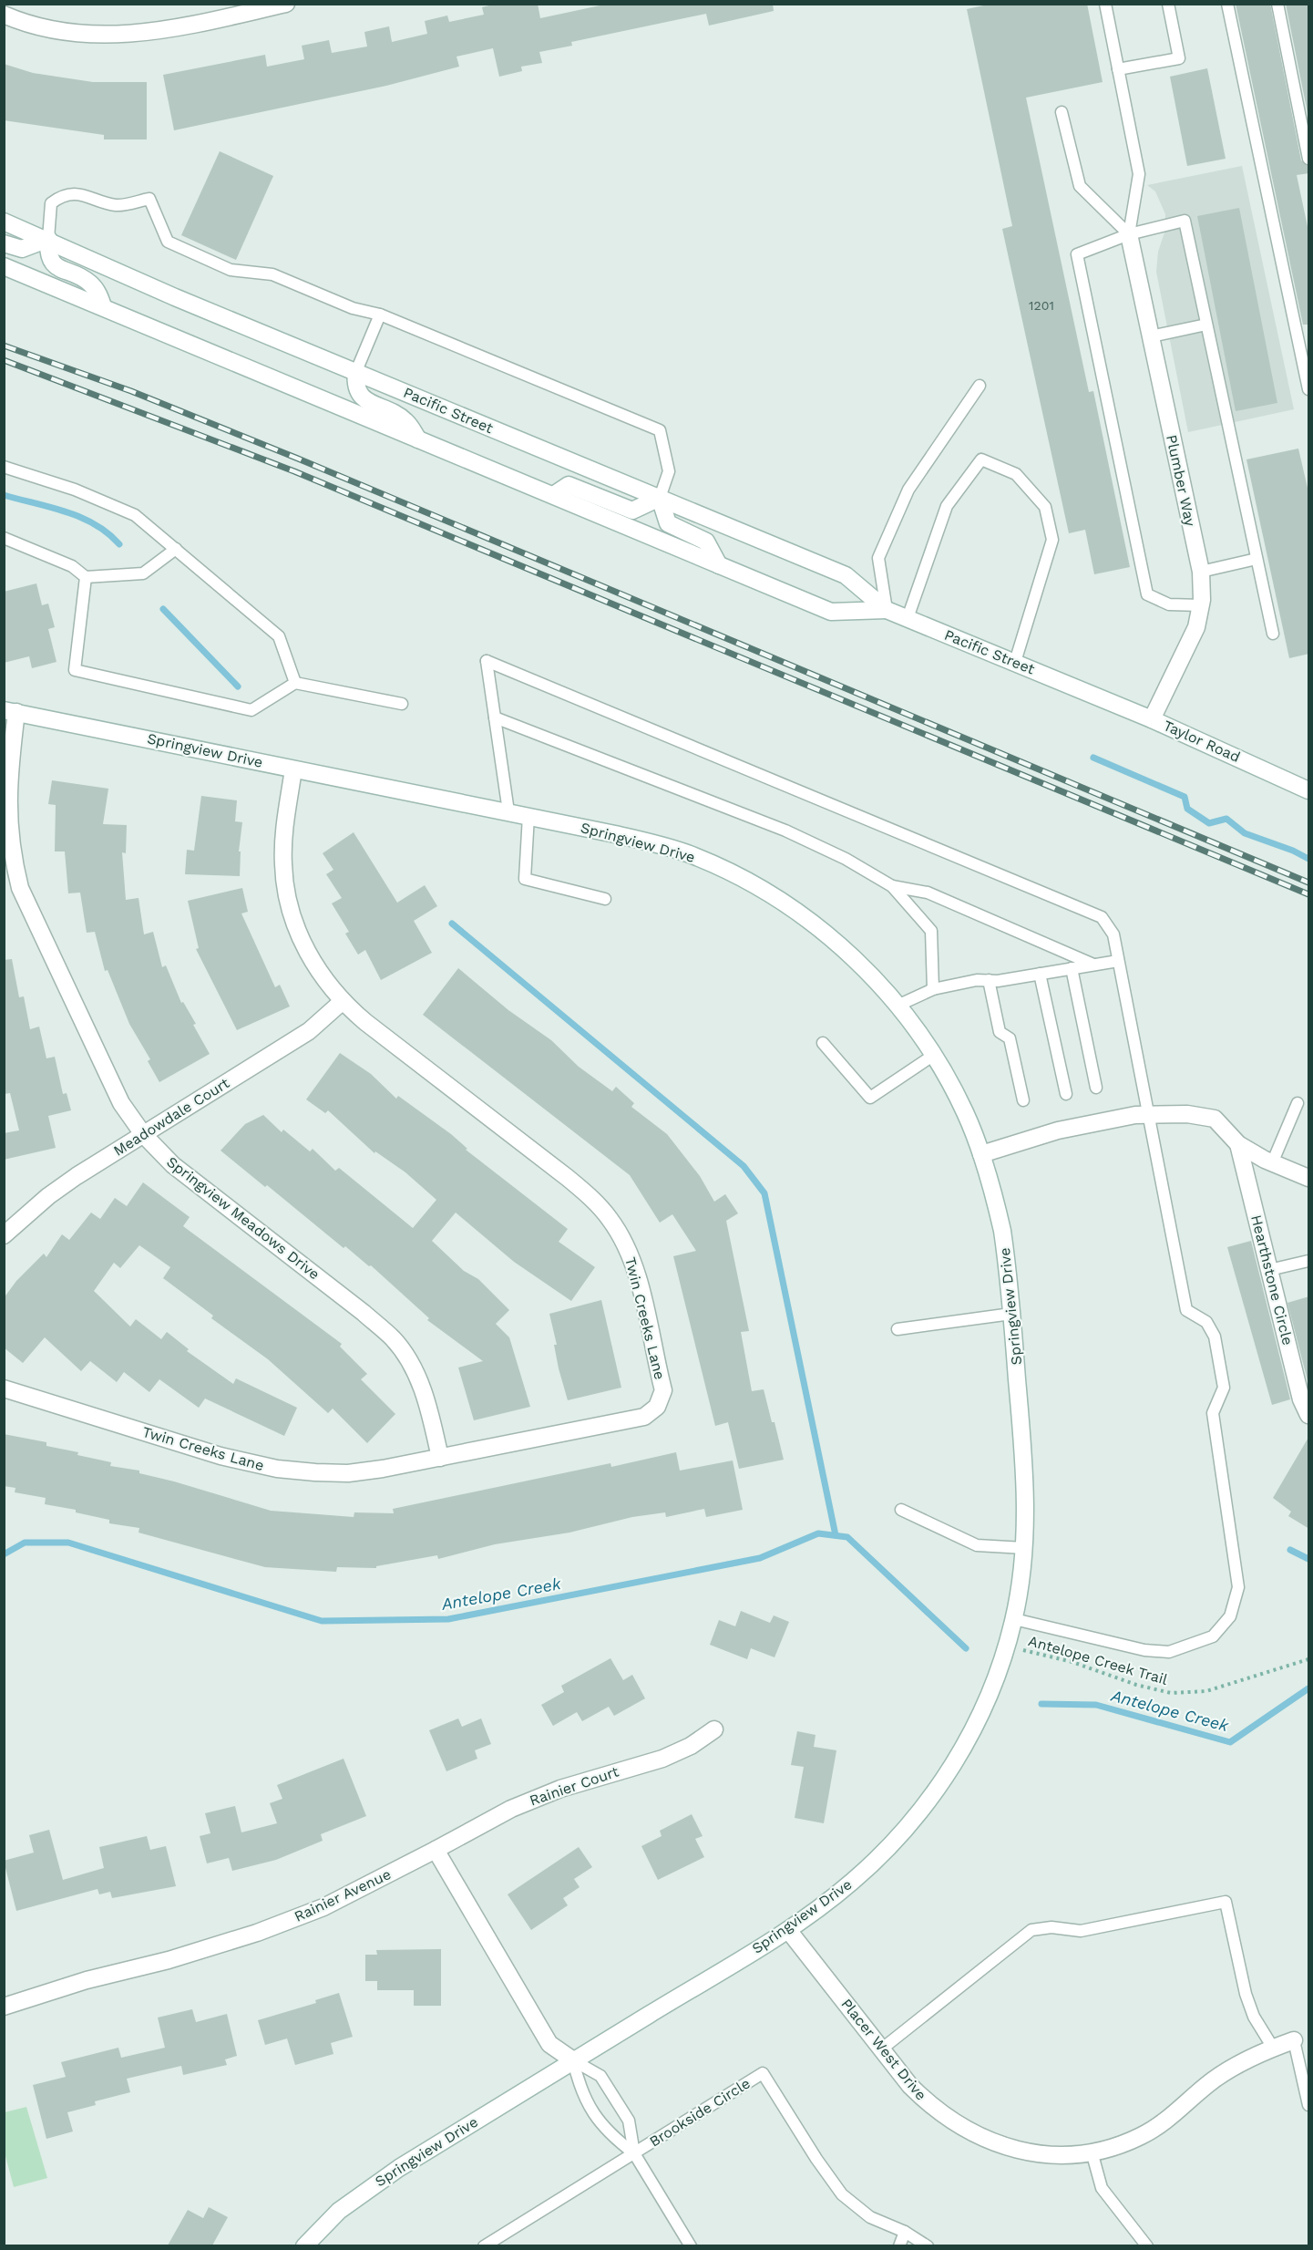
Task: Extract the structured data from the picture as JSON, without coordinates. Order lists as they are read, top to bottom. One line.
{"streets":{"street":["Pacific Street","Plumber Way","Taylor Road","Springview Drive","Meadowdale Court","Springview Meadows Drive","Hearthstone Circle","Twin Creeks Lane","Rainier Court","Rainier Avenue","Placer West Drive"],"lane":["Brookside Circle"],"path":["Antelope Creek Trail"]},"crossings":[["Pacific Street","Taylor Road"],["Plumber Way","Taylor Road"],["Springview Drive","Springview Meadows Drive"],["Springview Drive","Hearthstone Circle"],["Springview Drive","Twin Creeks Lane"],["Springview Drive","Antelope Creek Trail"],["Springview Drive","Placer West Drive"],["Meadowdale Court","Springview Meadows Drive"],["Meadowdale Court","Twin Creeks Lane"],["Springview Meadows Drive","Twin Creeks Lane"],["Rainier Court","Rainier Avenue"]],"water":["Antelope Creek"],"house_numbers":["1201"]}
